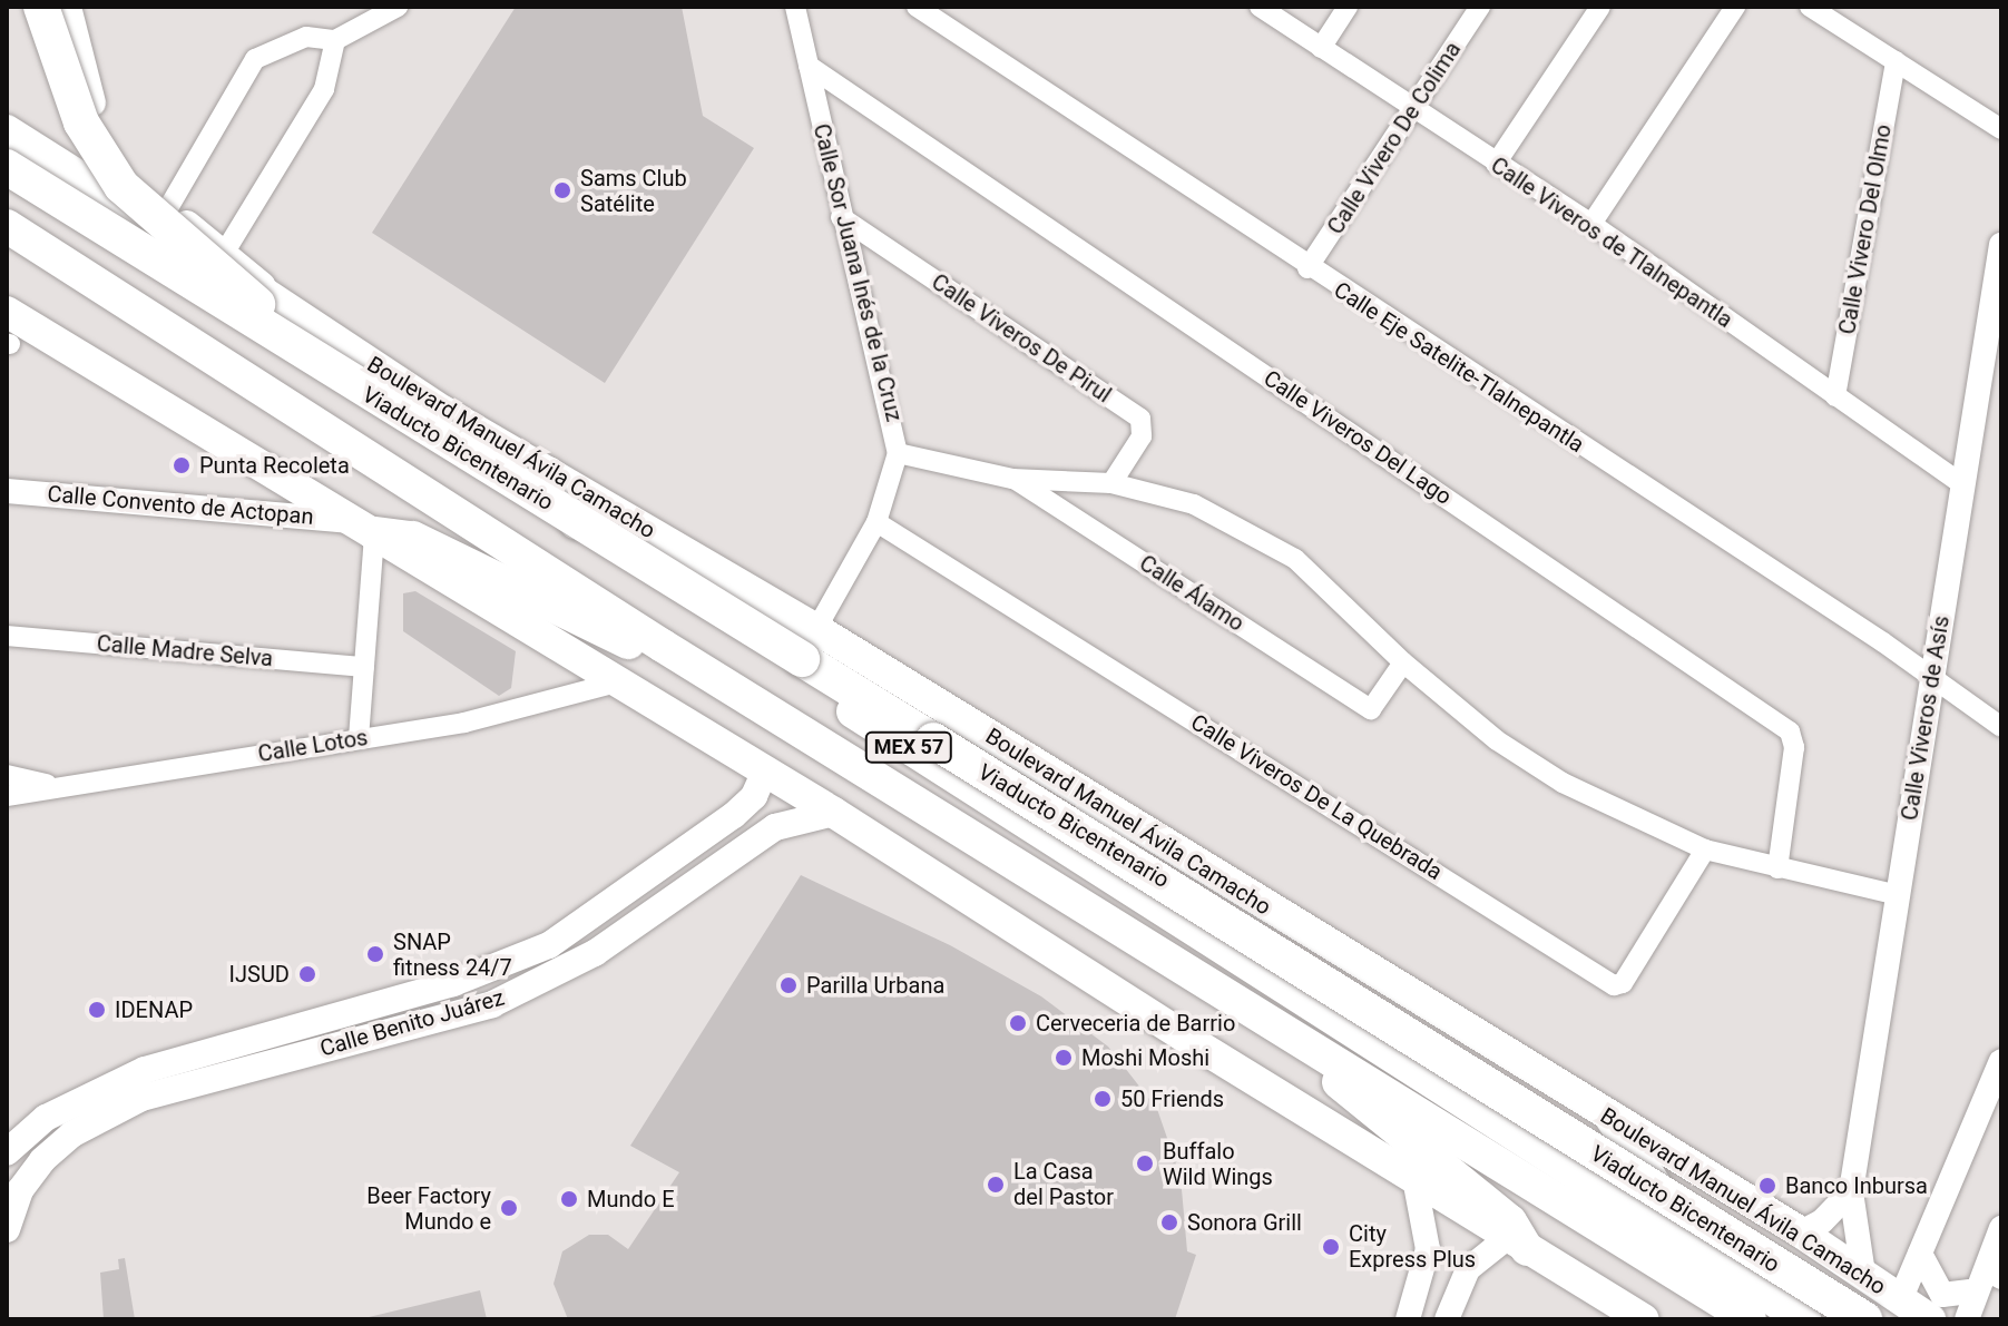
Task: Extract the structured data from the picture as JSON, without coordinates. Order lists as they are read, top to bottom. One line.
{"streets":{"highway":["Boulevard Manuel Ávila Camacho","Viaducto Bicentenario","MEX 57"],"main road":["Calle Benito Juárez"],"street":["Calle Vivero De Colima","Calle Vivero Del Olmo","Calle Viveros de Tlalnepantla","Calle Sor Juana Inés de la Cruz","Calle Viveros De Pirul","Calle Eje Satelite-Tlalnepantla","Calle Viveros Del Lago","Calle Convento de Actopan","Calle Álamo","Calle Madre Selva","Calle Viveros de Asís","Calle Lotos","Calle Viveros De La Quebrada"]},"crossings":[["Calle Vivero De Colima","Calle Viveros de Tlalnepantla"],["Calle Vivero De Colima","Calle Eje Satelite-Tlalnepantla"],["Calle Vivero Del Olmo","Calle Viveros de Tlalnepantla"],["Calle Viveros de Tlalnepantla","Calle Viveros de Asís"],["Calle Sor Juana Inés de la Cruz","Calle Viveros De Pirul"],["Calle Sor Juana Inés de la Cruz","Calle Viveros Del Lago"],["Calle Sor Juana Inés de la Cruz","Boulevard Manuel Ávila Camacho"],["Calle Sor Juana Inés de la Cruz","Calle Viveros De La Quebrada"],["Calle Eje Satelite-Tlalnepantla","Calle Viveros de Asís"],["Boulevard Manuel Ávila Camacho","Calle Viveros de Asís"]],"places":["Sams Club Satélite","Punta Recoleta","SNAP fitness 24/7","IJSUD","Parilla Urbana","IDENAP","Cerveceria de Barrio","Moshi Moshi","50 Friends","Buffalo Wild Wings","La Casa del Pastor","Banco Inbursa","Mundo E","Beer Factory Mundo e","Sonora Grill","City Express Plus"]}
